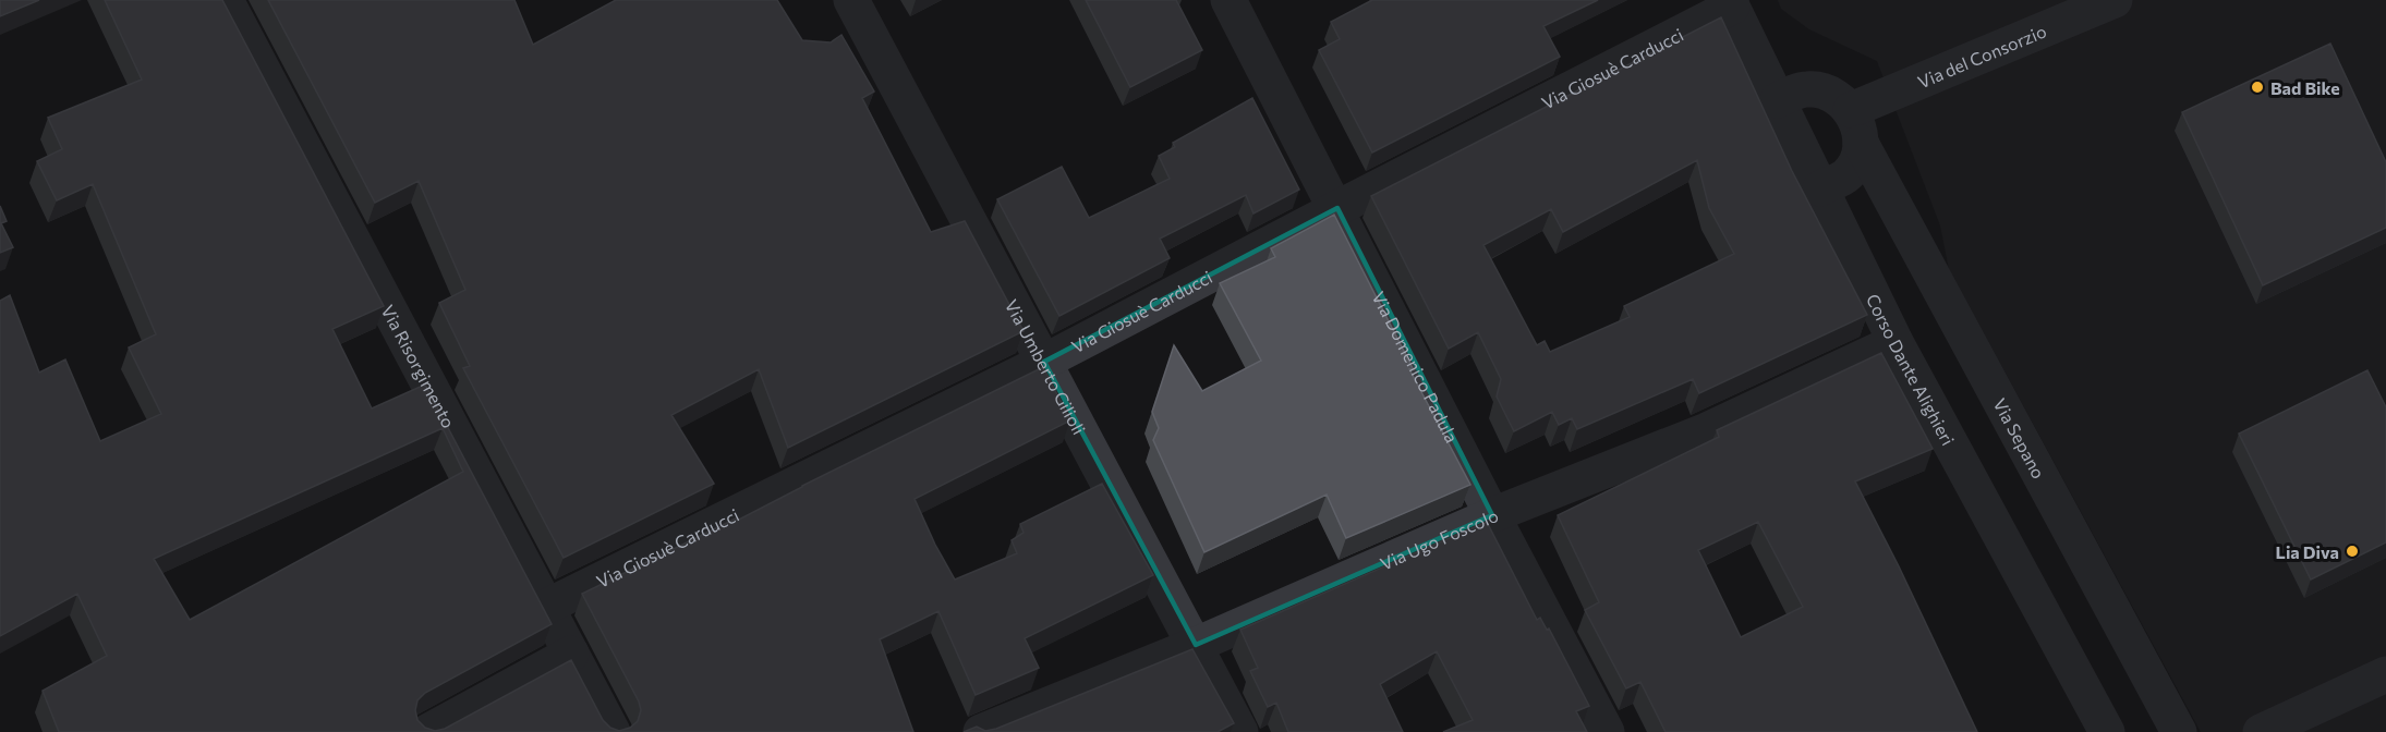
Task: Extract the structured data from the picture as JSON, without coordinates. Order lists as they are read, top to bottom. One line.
{"streets":{"street":["Via del Consorzio","Via Giosuè Carducci","Via Risorgimento","Via Umberto Gilioli","Via Domenico Padula","Corso Dante Alighieri","Via Sepano","Via Ugo Foscolo"]},"crossings":[["Via del Consorzio","Via Sepano"],["Via Giosuè Carducci","Via Risorgimento"],["Via Giosuè Carducci","Via Umberto Gilioli"],["Via Giosuè Carducci","Via Domenico Padula"],["Via Giosuè Carducci","Corso Dante Alighieri"],["Via Umberto Gilioli","Via Ugo Foscolo"],["Via Domenico Padula","Via Ugo Foscolo"],["Corso Dante Alighieri","Via Sepano"],["Corso Dante Alighieri","Via Ugo Foscolo"]],"places":["Bad Bike","Lia Diva"]}
